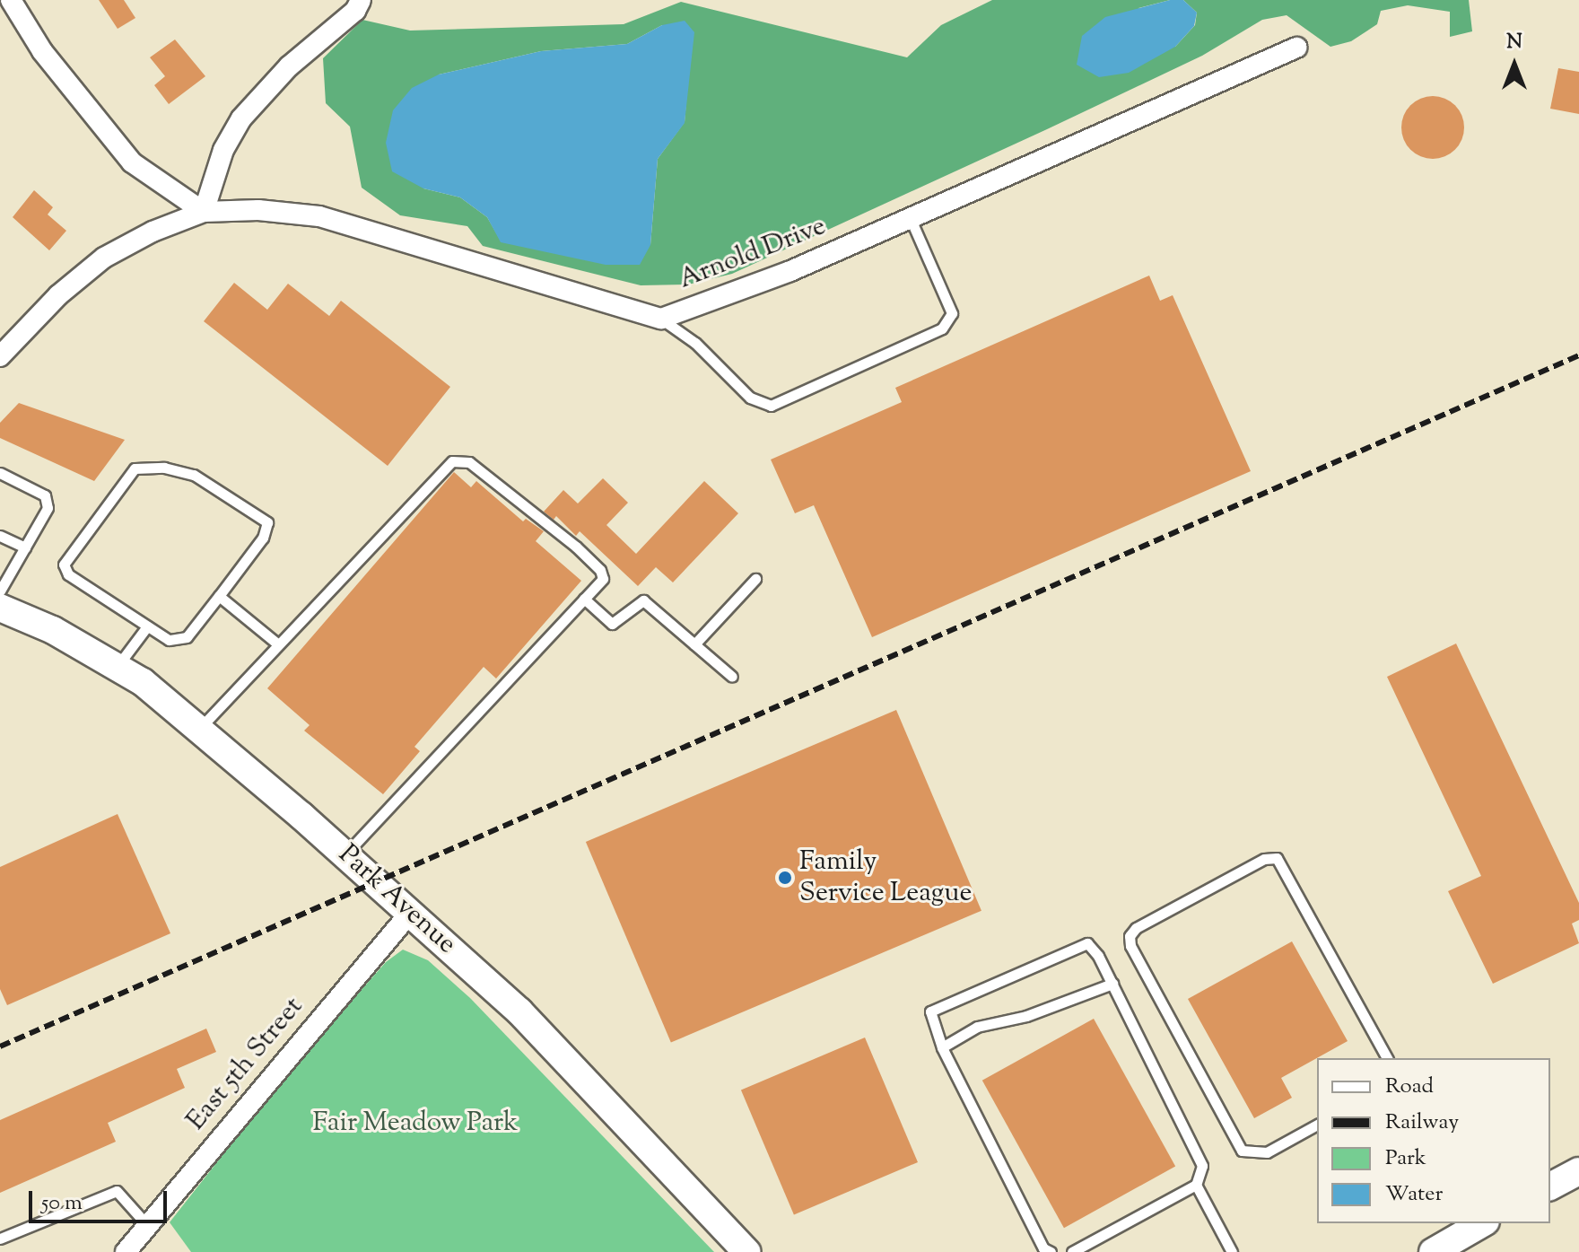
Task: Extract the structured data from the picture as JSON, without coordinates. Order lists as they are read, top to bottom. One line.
{"streets":{"main road":["Park Avenue"],"street":["Arnold Drive","East 5th Street"]},"crossings":[["Park Avenue","East 5th Street"]],"parks":["Fair Meadow Park"],"places":["Family Service League"],"legend":["Road","Railway","Park","Water"],"scale_bar":"50 m","north":"top"}
